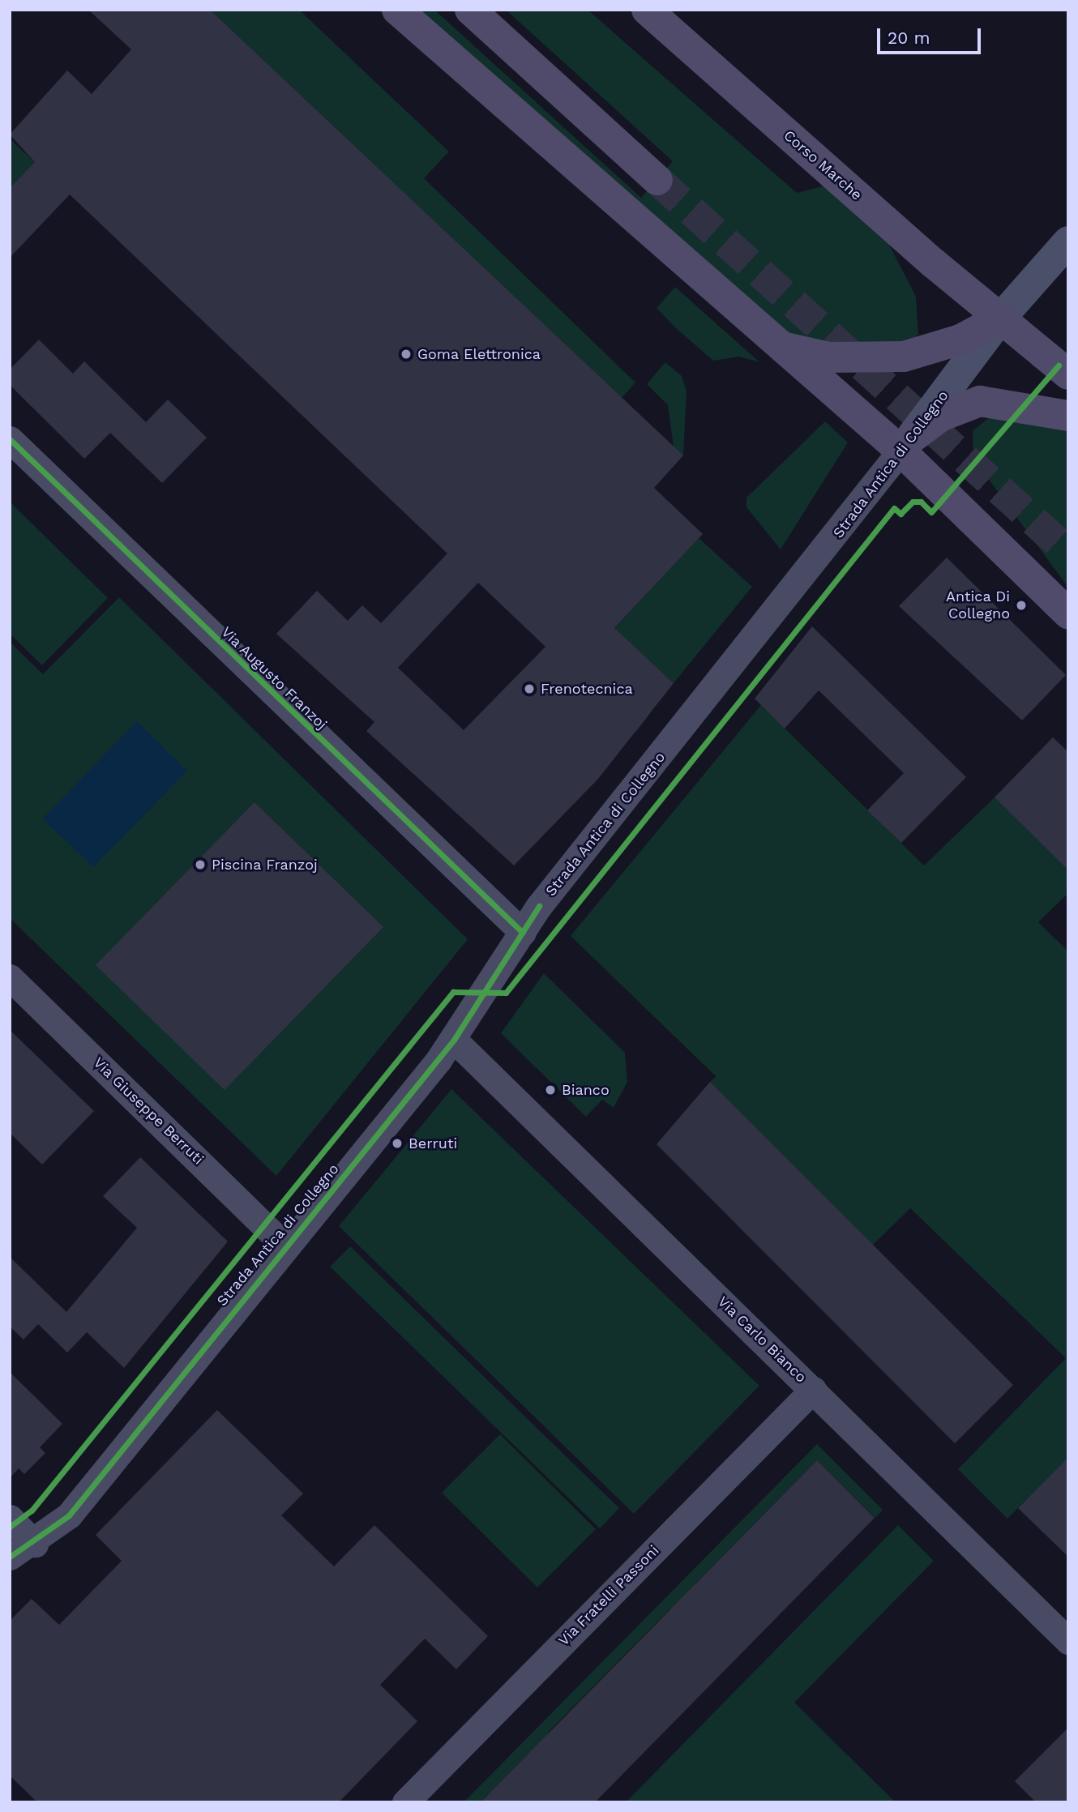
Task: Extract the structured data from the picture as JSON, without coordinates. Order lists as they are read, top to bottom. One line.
{"streets":{"main road":["Corso Marche","Strada Antica di Collegno"],"street":["Via Augusto Franzoj","Via Giuseppe Berruti","Via Carlo Bianco","Via Fratelli Passoni"]},"crossings":[["Corso Marche","Strada Antica di Collegno"],["Strada Antica di Collegno","Via Augusto Franzoj"],["Strada Antica di Collegno","Via Giuseppe Berruti"],["Strada Antica di Collegno","Via Carlo Bianco"],["Via Carlo Bianco","Via Fratelli Passoni"]],"places":["Goma Elettronica","Antica Di Collegno","Frenotecnica","Piscina Franzoj","Bianco","Berruti"],"scale_bar":"20 m"}
